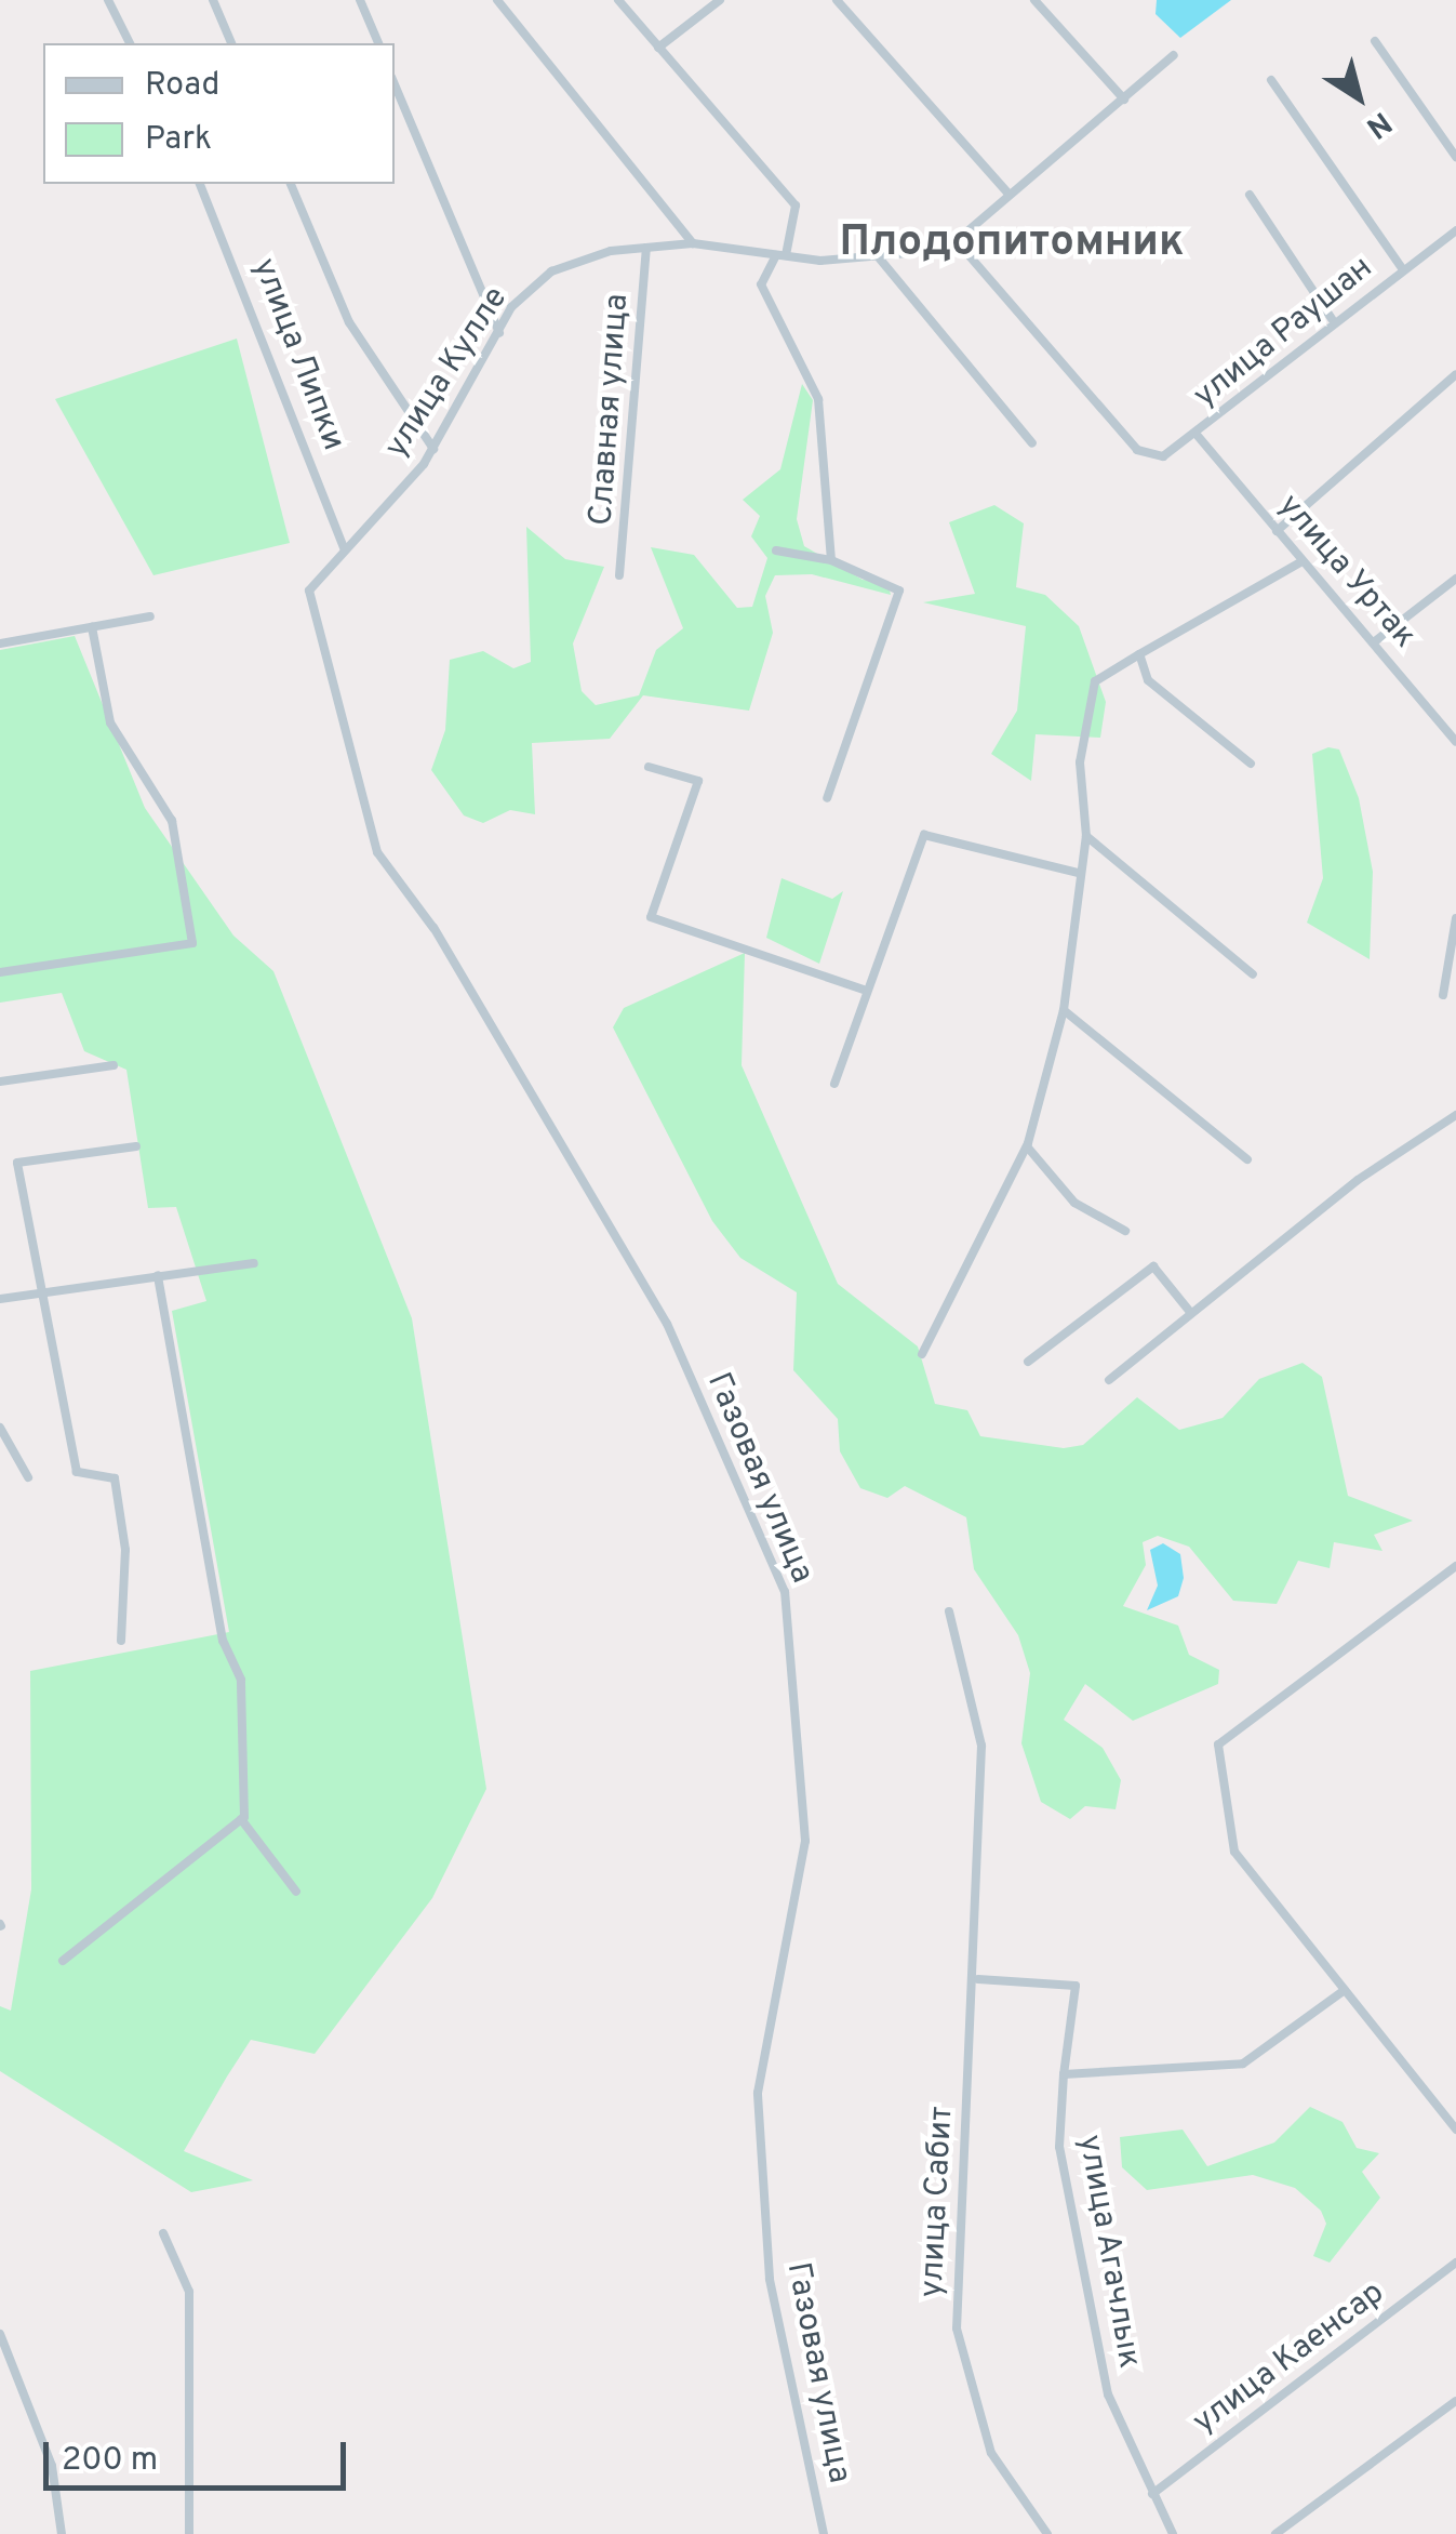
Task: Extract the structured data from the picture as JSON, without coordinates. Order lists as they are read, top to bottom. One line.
{"streets":{"street":["улица Раушан","улица Липки","улица Кулле","Славная улица","улица Уртак","Газовая улица","улица Сабит","улица Агачлык","улица Каенсар"]},"crossings":[["улица Раушан","улица Уртак"],["улица Липки","улица Кулле"],["улица Кулле","Славная улица"],["улица Кулле","Газовая улица"],["улица Сабит","улица Агачлык"],["улица Агачлык","улица Каенсар"]],"districts":["Плодопитомник"],"legend":["Road","Park"],"scale_bar":"200 m","north":"bottom right"}
